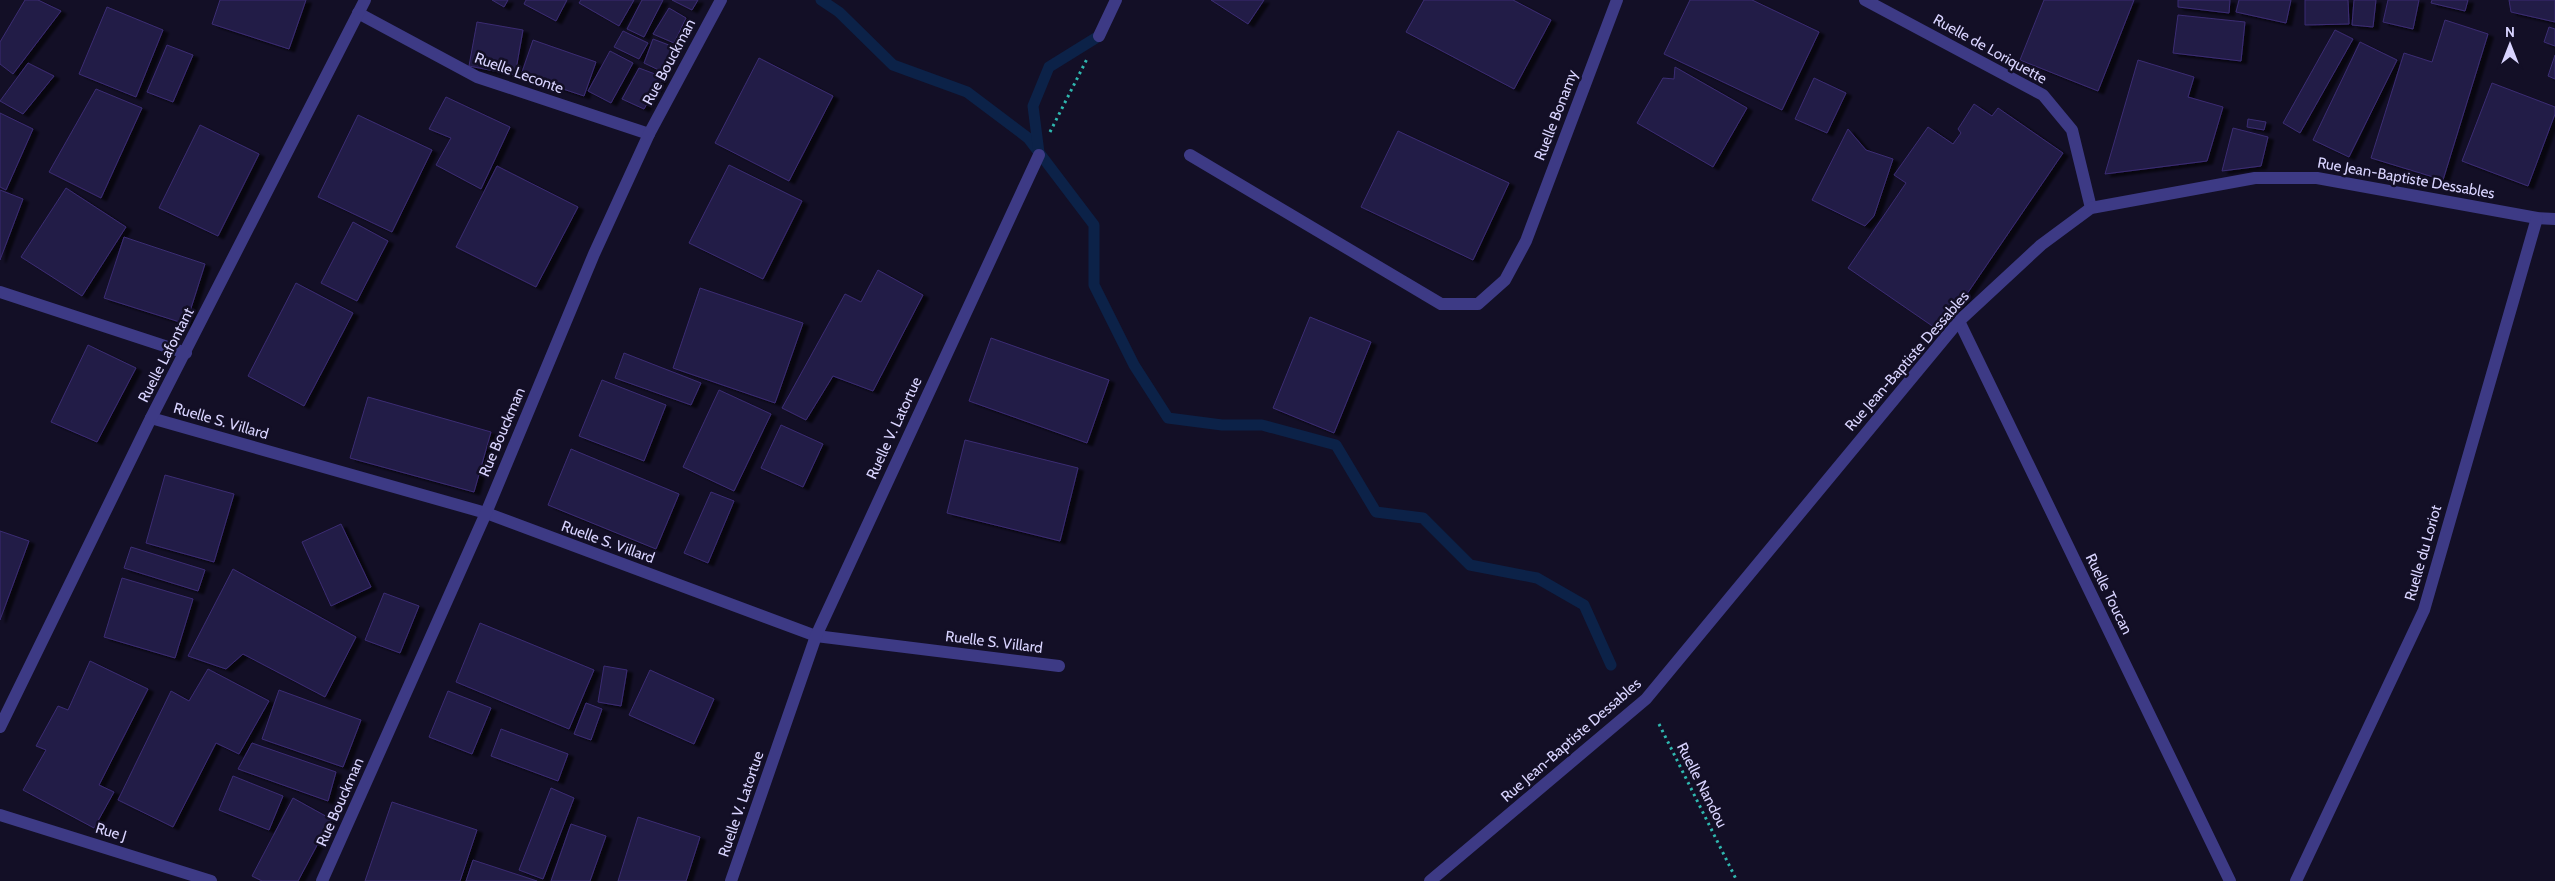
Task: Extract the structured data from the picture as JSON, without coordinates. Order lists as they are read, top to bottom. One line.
{"streets":{"street":["Ruelle de Loriquette","Rue Bouckman","Ruelle Leconte","Ruelle Bonamy","Rue Jean-Baptiste Dessables","Ruelle Lafontant","Ruelle S. Villard","Ruelle V. Latortue","Ruelle du Loriot","Ruelle Toucan","Rue J"],"path":["Ruelle Nandou"]},"crossings":[["Ruelle de Loriquette","Rue Jean-Baptiste Dessables"],["Rue Bouckman","Ruelle Leconte"],["Rue Bouckman","Ruelle S. Villard"],["Ruelle Leconte","Ruelle Lafontant"],["Rue Jean-Baptiste Dessables","Ruelle du Loriot"],["Rue Jean-Baptiste Dessables","Ruelle Toucan"],["Rue Jean-Baptiste Dessables","Ruelle Nandou"],["Ruelle Lafontant","Ruelle S. Villard"],["Ruelle S. Villard","Ruelle V. Latortue"]],"north":"top"}
